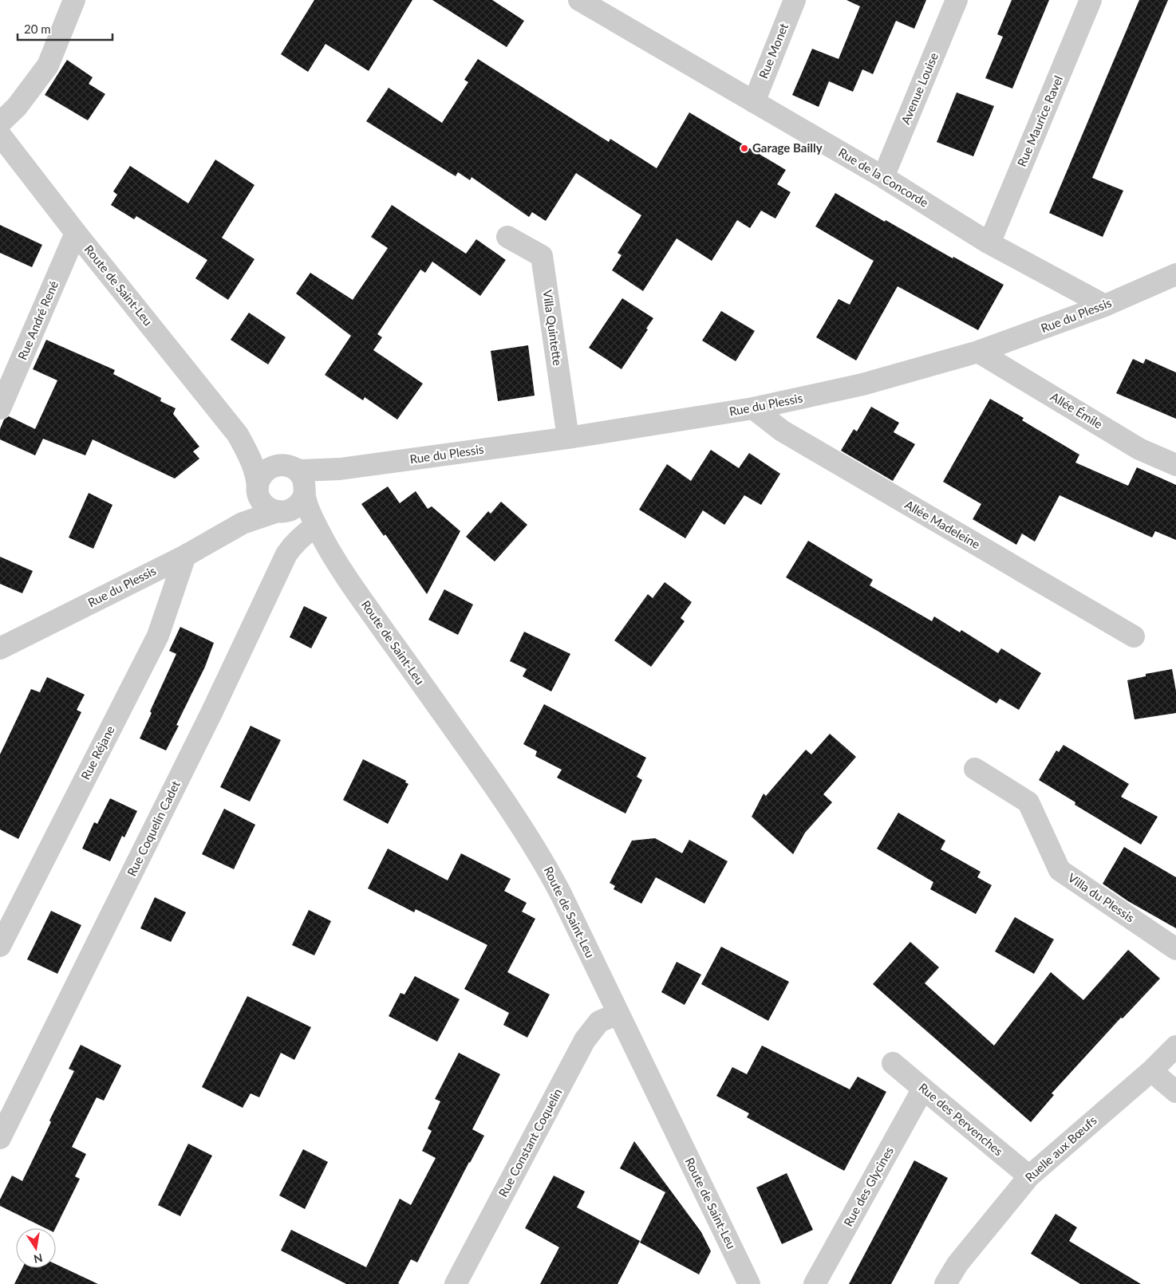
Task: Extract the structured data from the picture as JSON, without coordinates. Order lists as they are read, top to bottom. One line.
{"streets":{"street":["Rue Monet","Avenue Louise","Rue Maurice Ravel","Rue de la Concorde","Route de Saint-Leu","Rue du Plessis","Rue André René","Villa Quintette","Allée Émile","Allée Madeleine","Rue Réjane","Rue Coquelin Cadet","Villa du Plessis","Rue des Pervenches","Rue Constant Coquelin","Ruelle aux Bœufs","Rue des Glycines"]},"crossings":[["Rue Monet","Rue de la Concorde"],["Avenue Louise","Rue de la Concorde"],["Rue Maurice Ravel","Rue de la Concorde"],["Rue de la Concorde","Rue du Plessis"],["Route de Saint-Leu","Rue du Plessis"],["Route de Saint-Leu","Rue André René"],["Route de Saint-Leu","Rue Coquelin Cadet"],["Route de Saint-Leu","Rue Constant Coquelin"],["Rue du Plessis","Villa Quintette"],["Rue du Plessis","Allée Émile"],["Rue du Plessis","Allée Madeleine"],["Rue du Plessis","Rue Réjane"],["Rue des Pervenches","Ruelle aux Bœufs"],["Rue des Pervenches","Rue des Glycines"]],"places":["Garage Bailly"],"scale_bar":"20 m","north":"bottom"}
